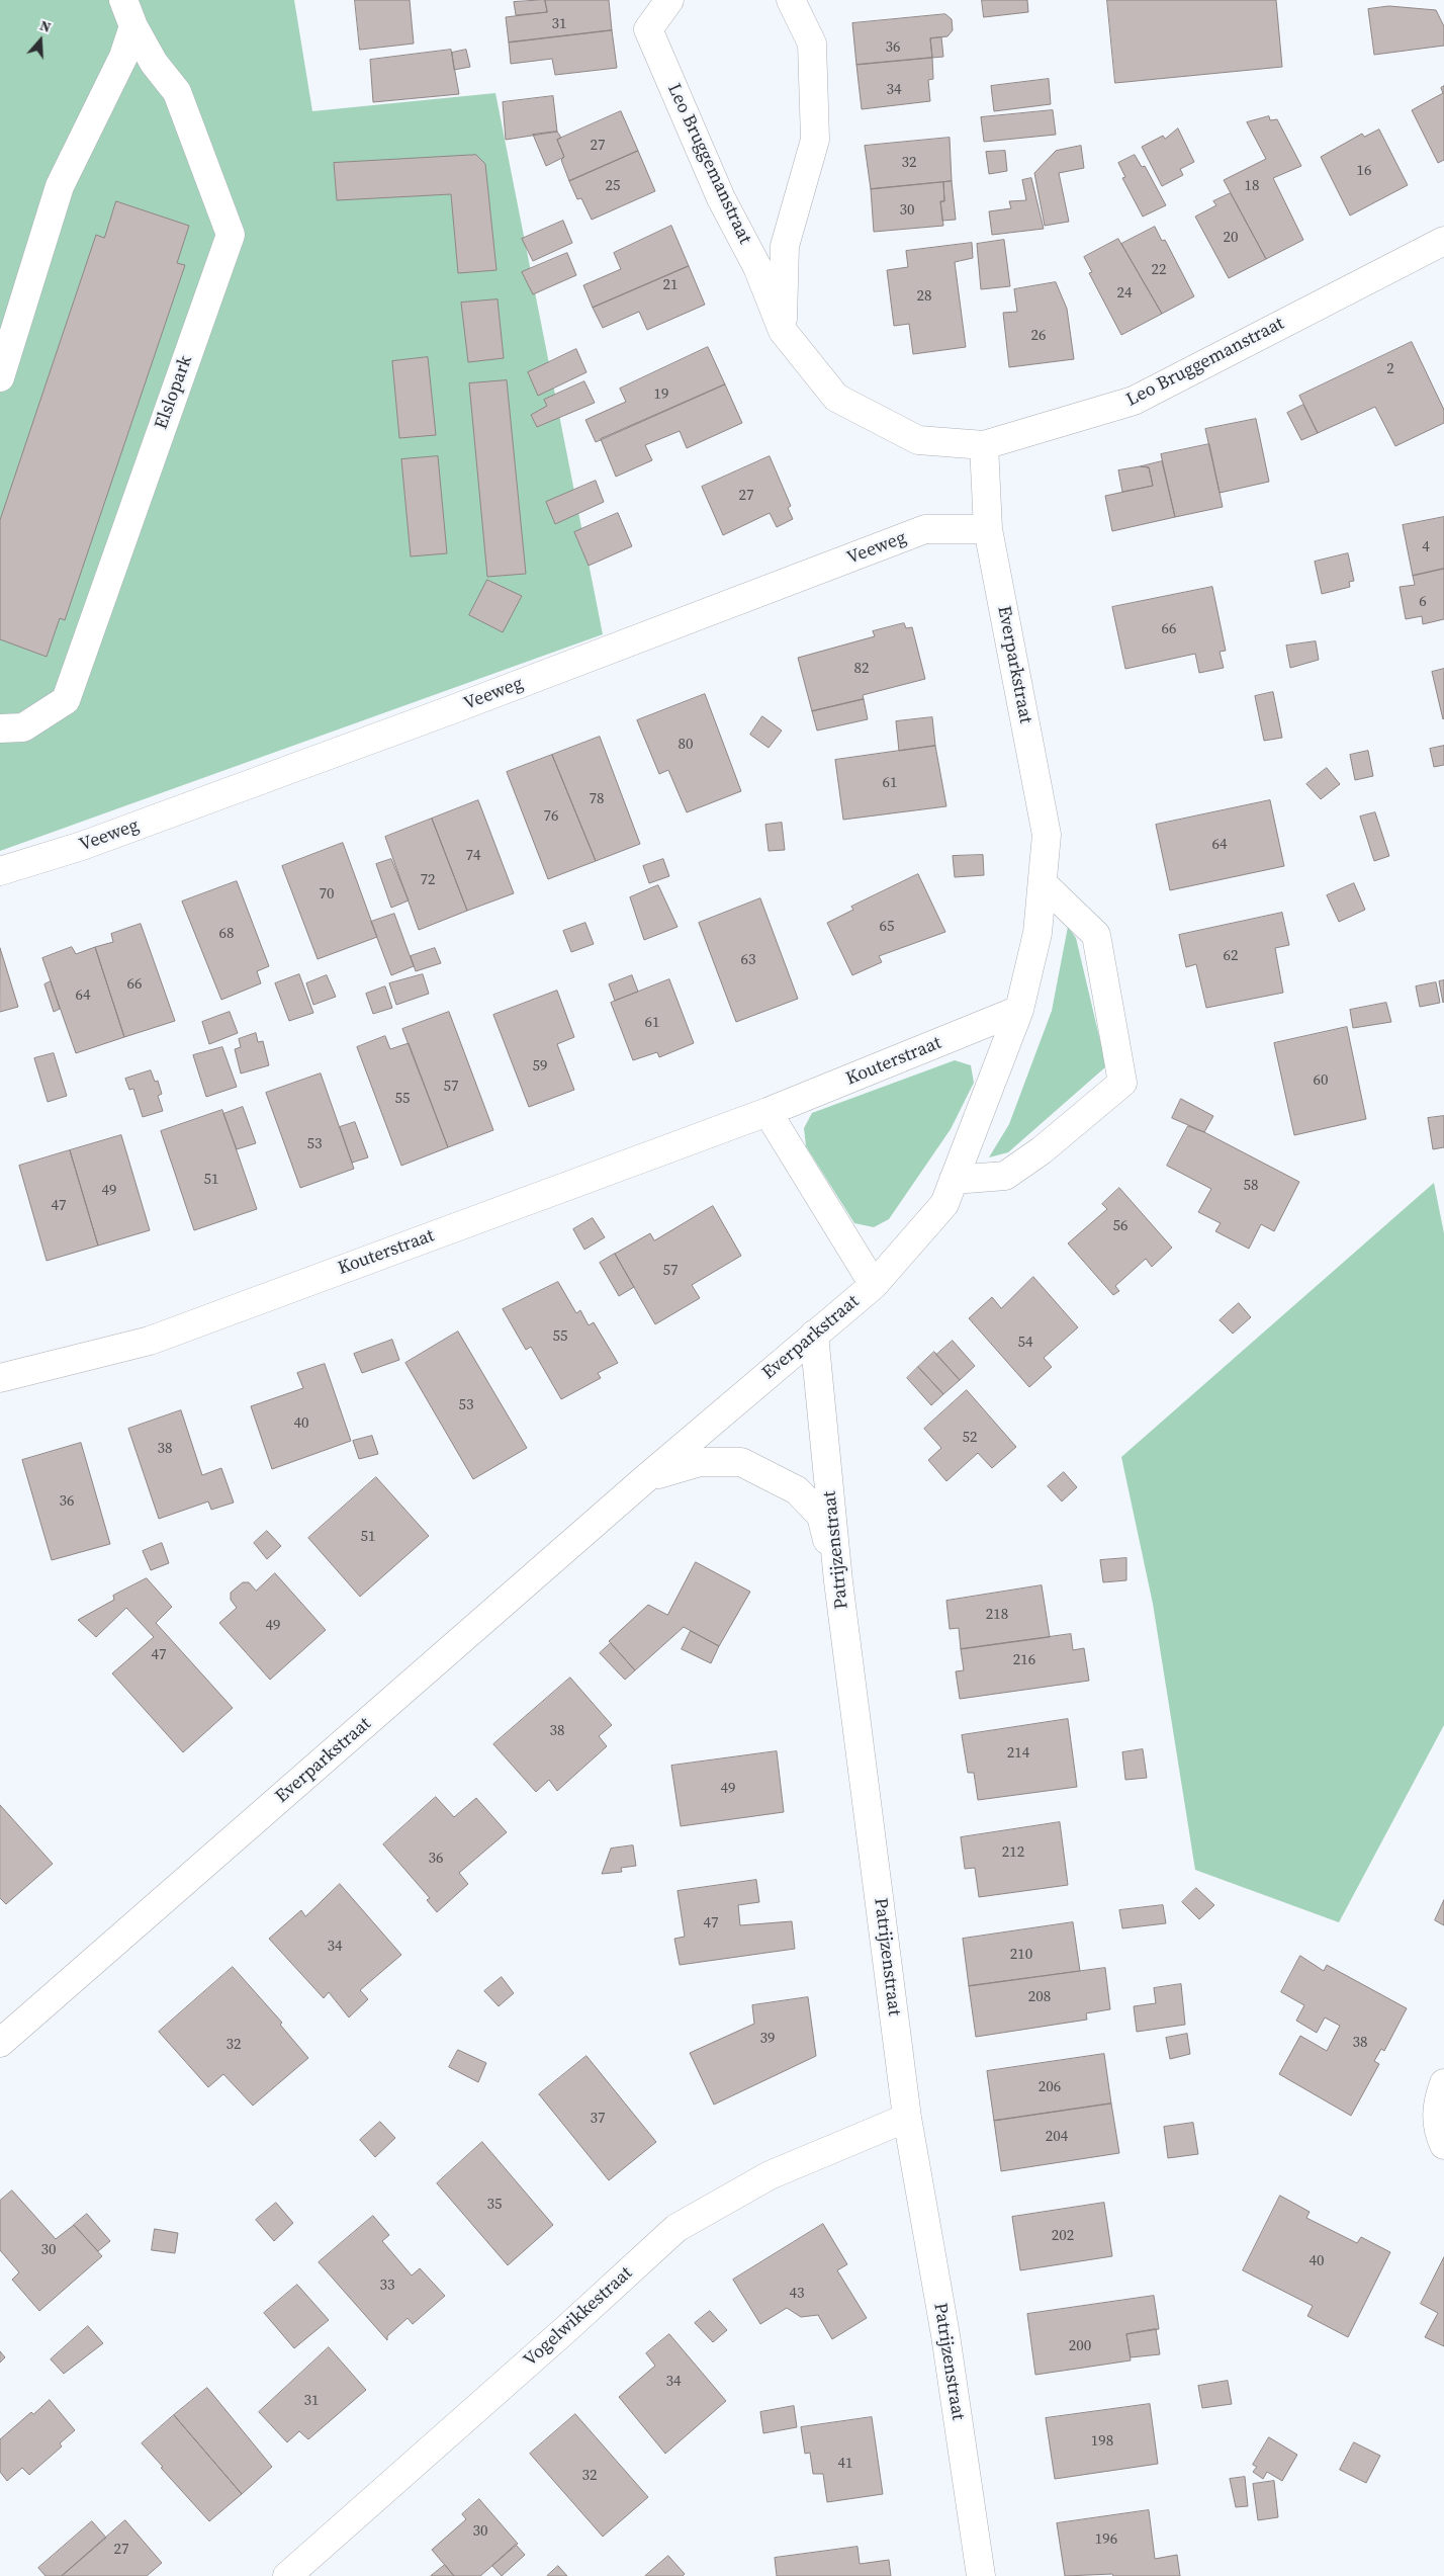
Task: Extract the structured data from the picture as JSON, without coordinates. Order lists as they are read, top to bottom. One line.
{"streets":{"street":["Leo Bruggemanstraat","Elslopark","Veeweg","Everparkstraat","Kouterstraat","Patrijzenstraat","Vogelwikkestraat"]},"crossings":[["Leo Bruggemanstraat","Everparkstraat"],["Veeweg","Everparkstraat"],["Everparkstraat","Kouterstraat"],["Everparkstraat","Patrijzenstraat"],["Patrijzenstraat","Vogelwikkestraat"]],"house_numbers":["31","36","34","27","32","16","25","18","30","20","22","21","24","28","26","2","19","27","4","6","66","82","80","61","78","76","64","74","72","70","65","68","62","63","66","64","61","59","60","57","55","53","51","58","49","47","56","57","55","54","53","40","52","38","36","51","218","49","47","216","38","214","49","212","36","47","34","210","208","39","38","32","206","37","204","35","202","30","40","33","43","200","34","31","198","41","32","30","196","27"],"north":"top"}
